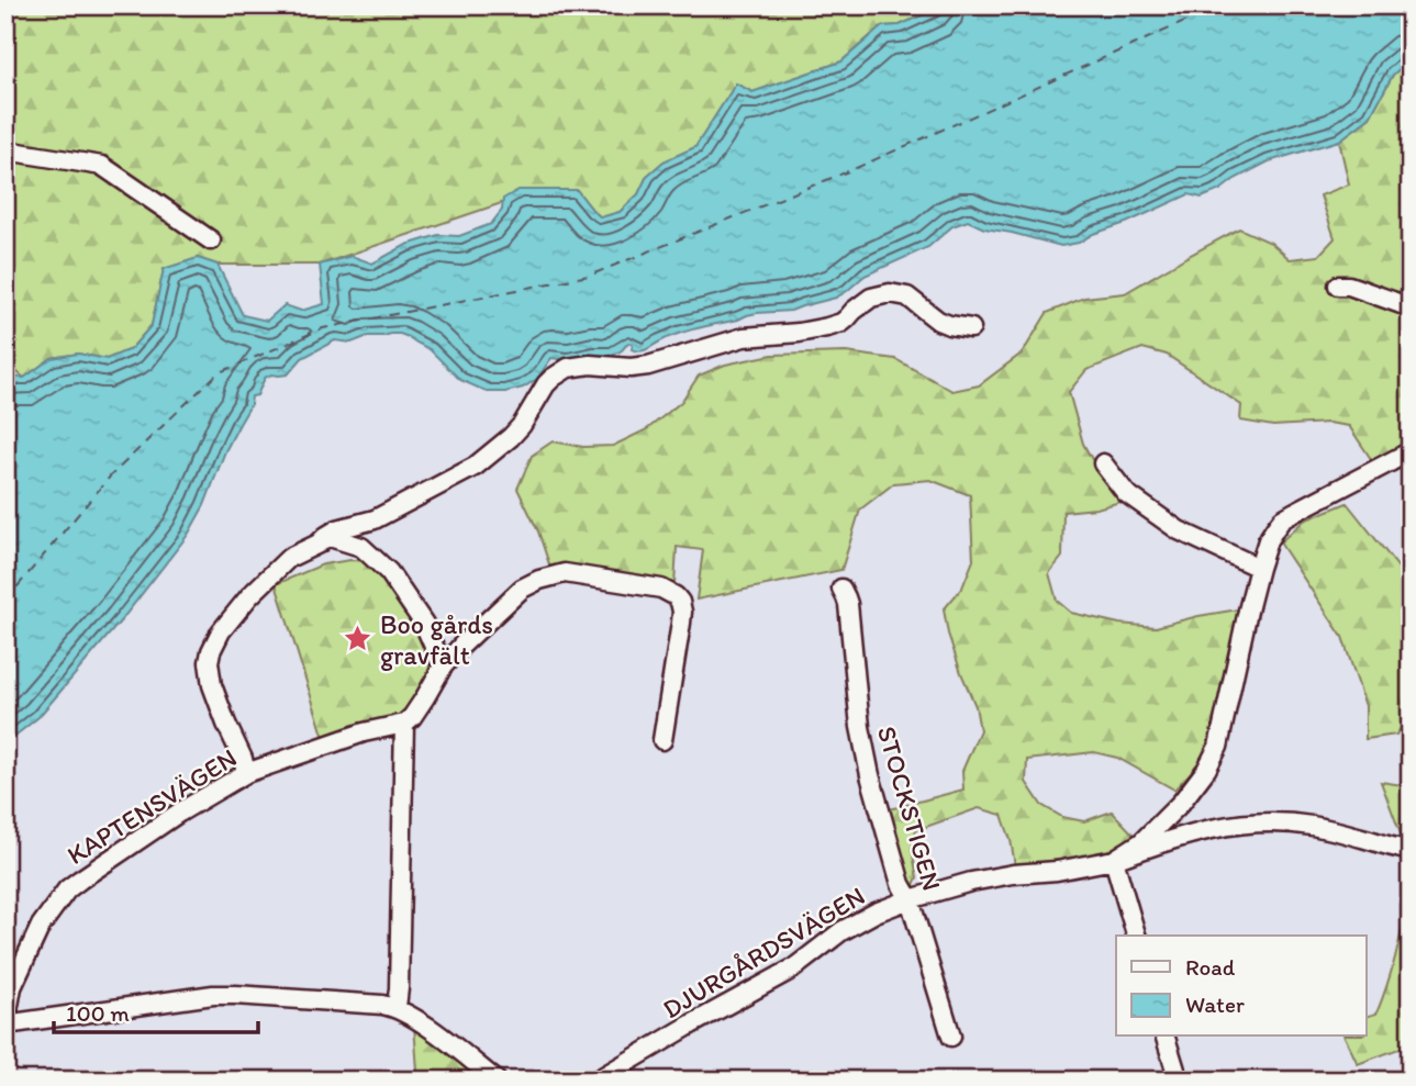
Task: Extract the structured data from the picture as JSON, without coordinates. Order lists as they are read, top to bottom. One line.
{"streets":{"street":["KAPTENSVÄGEN","STOCKSTIGEN","DJURGÅRDSVÄGEN"]},"crossings":[["STOCKSTIGEN","DJURGÅRDSVÄGEN"]],"places":{"place":["Boo gårds gravfält"]},"legend":["Road","Water"],"scale_bar":"100 m"}
